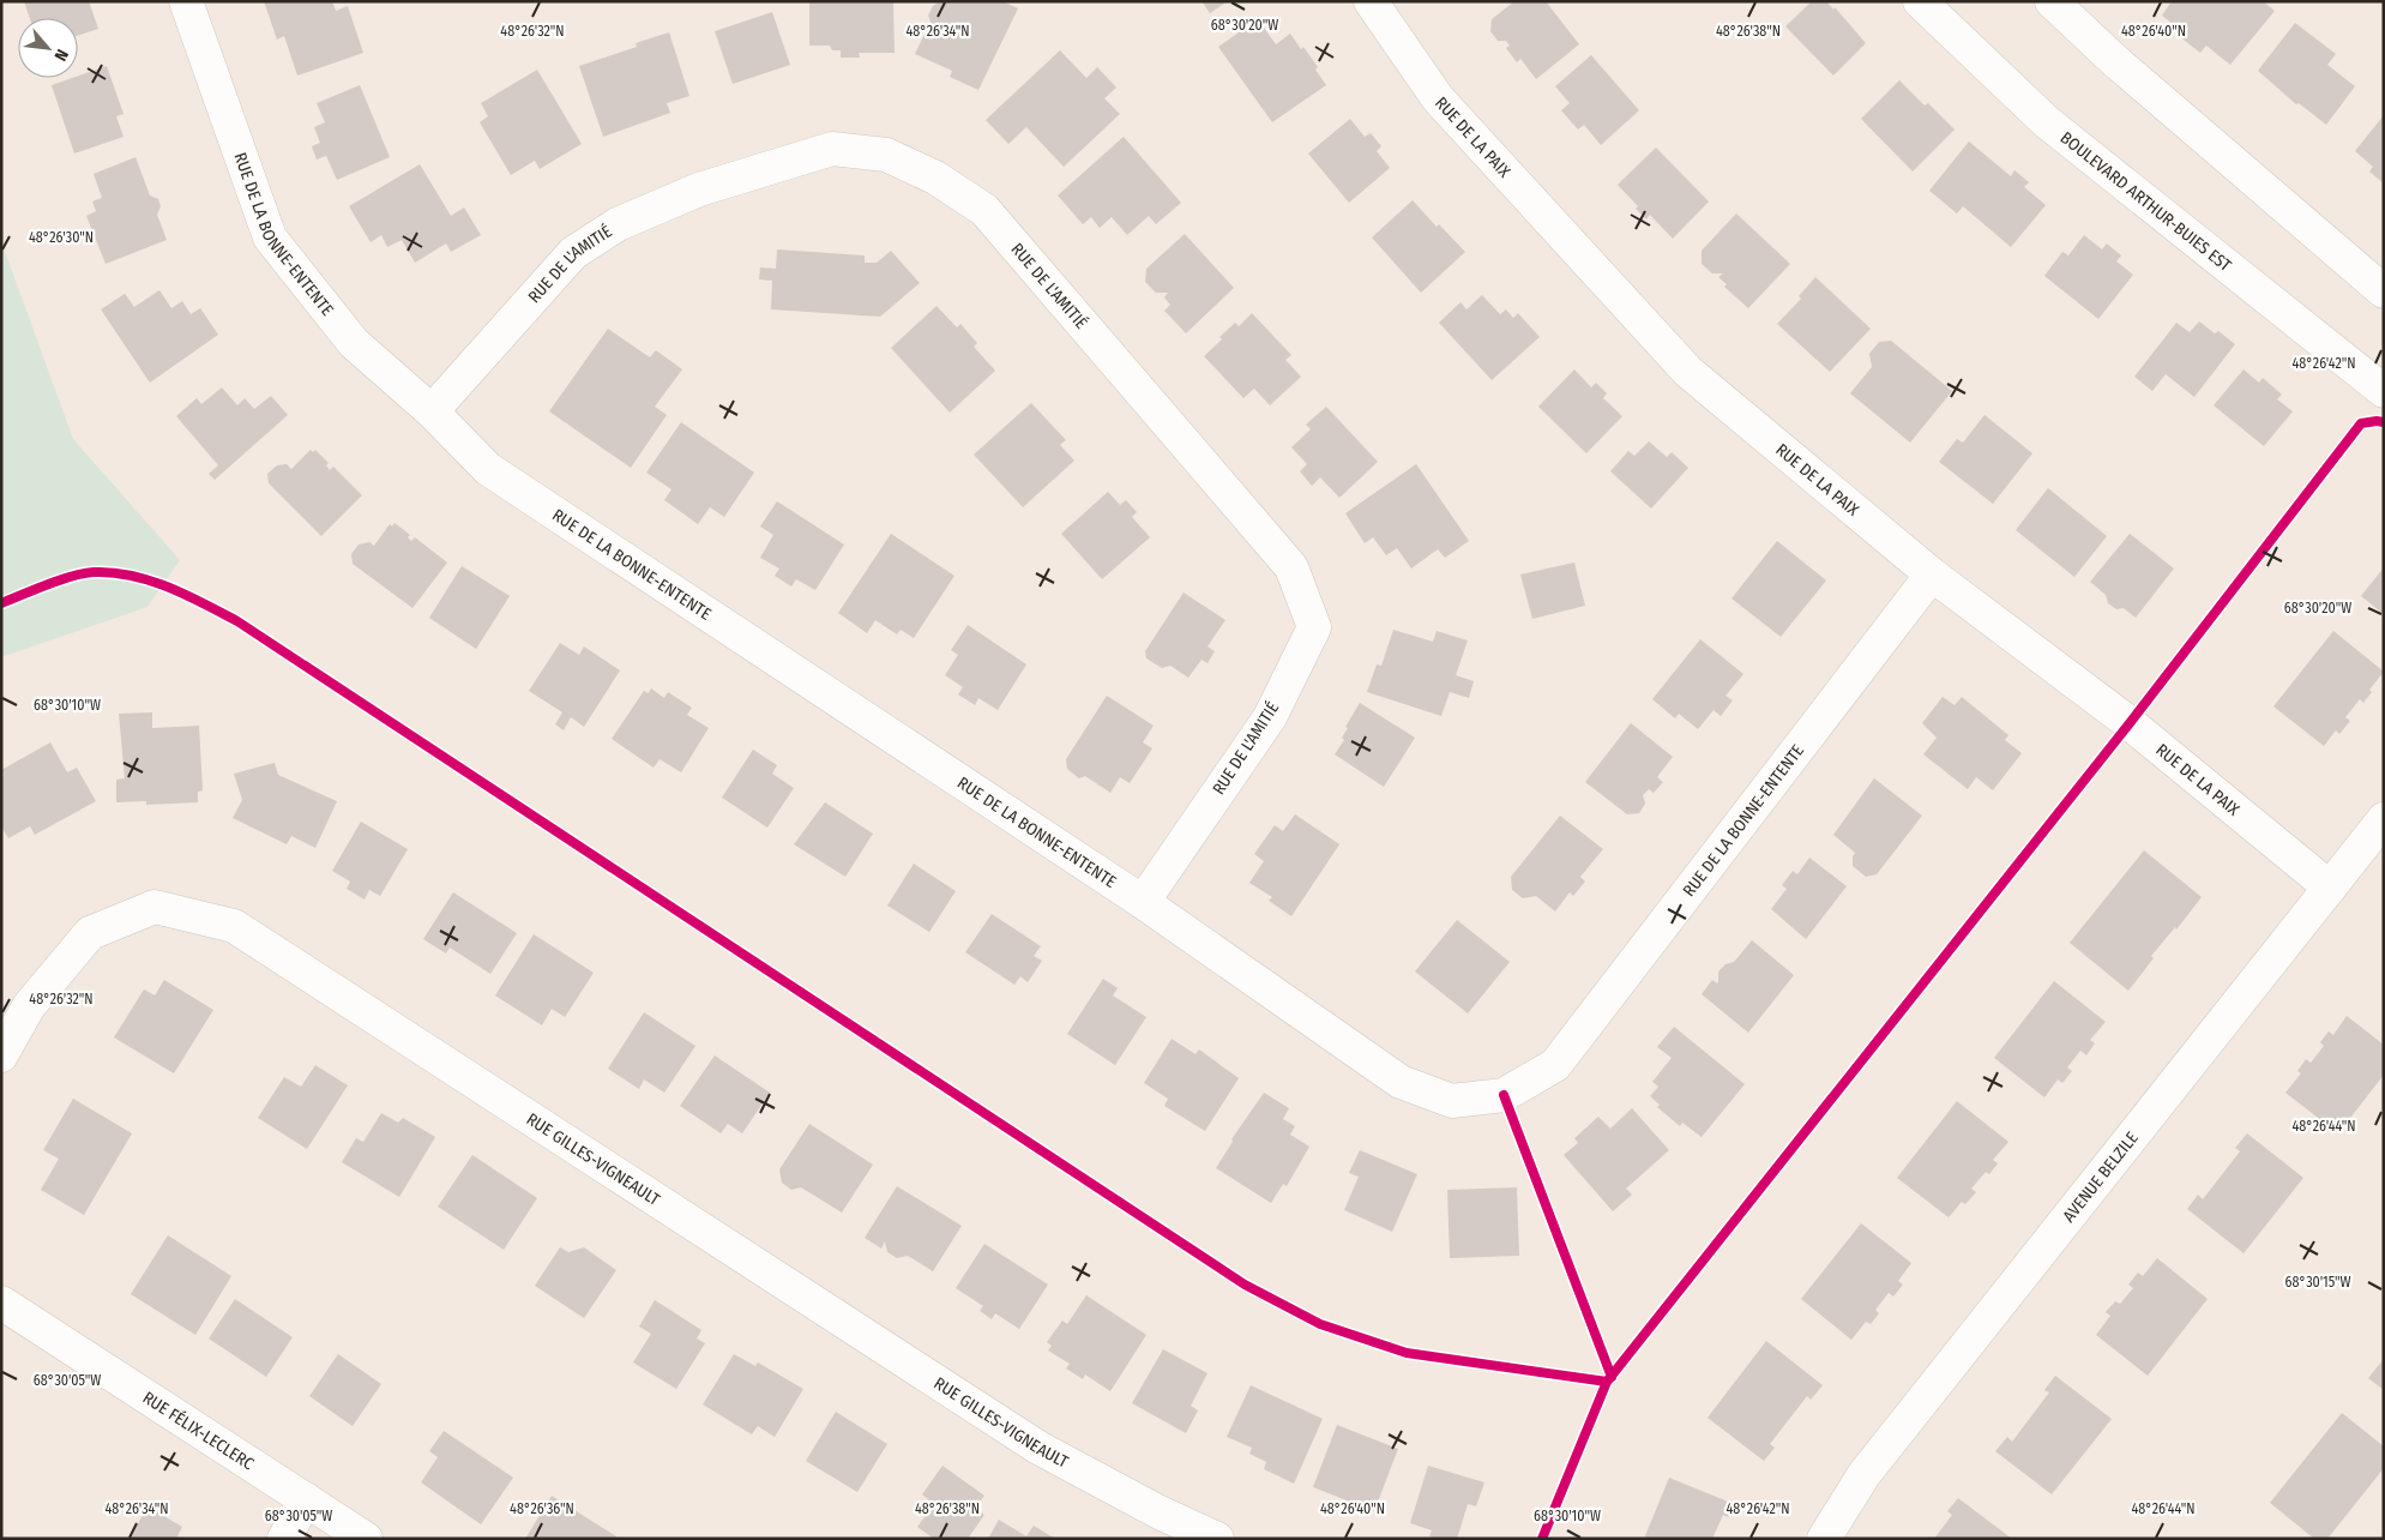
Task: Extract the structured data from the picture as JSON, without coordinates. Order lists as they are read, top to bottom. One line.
{"streets":{"street":["RUE DE LA PAIX","BOULEVARD ARTHUR-BUIES EST","RUE DE LA BONNE-ENTENTE","RUE DE L'AMITIÉ","RUE GILLES-VIGNEAULT","AVENUE BELZILE","RUE FÉLIX-LECLERC"]},"crossings":[["RUE DE LA PAIX","RUE DE LA BONNE-ENTENTE"],["RUE DE LA PAIX","AVENUE BELZILE"],["RUE DE LA BONNE-ENTENTE","RUE DE L'AMITIÉ"]],"north":"bottom right","coordinates":["68°30'20\"W","48°26'32\"N","48°26'34\"N","48°26'38\"N","48°26'40\"N","48°26'30\"N","48°26'42\"N","68°30'10\"W","48°26'44\"N","68°30'15\"W","68°30'05\"W","48°26'36\"N"]}
